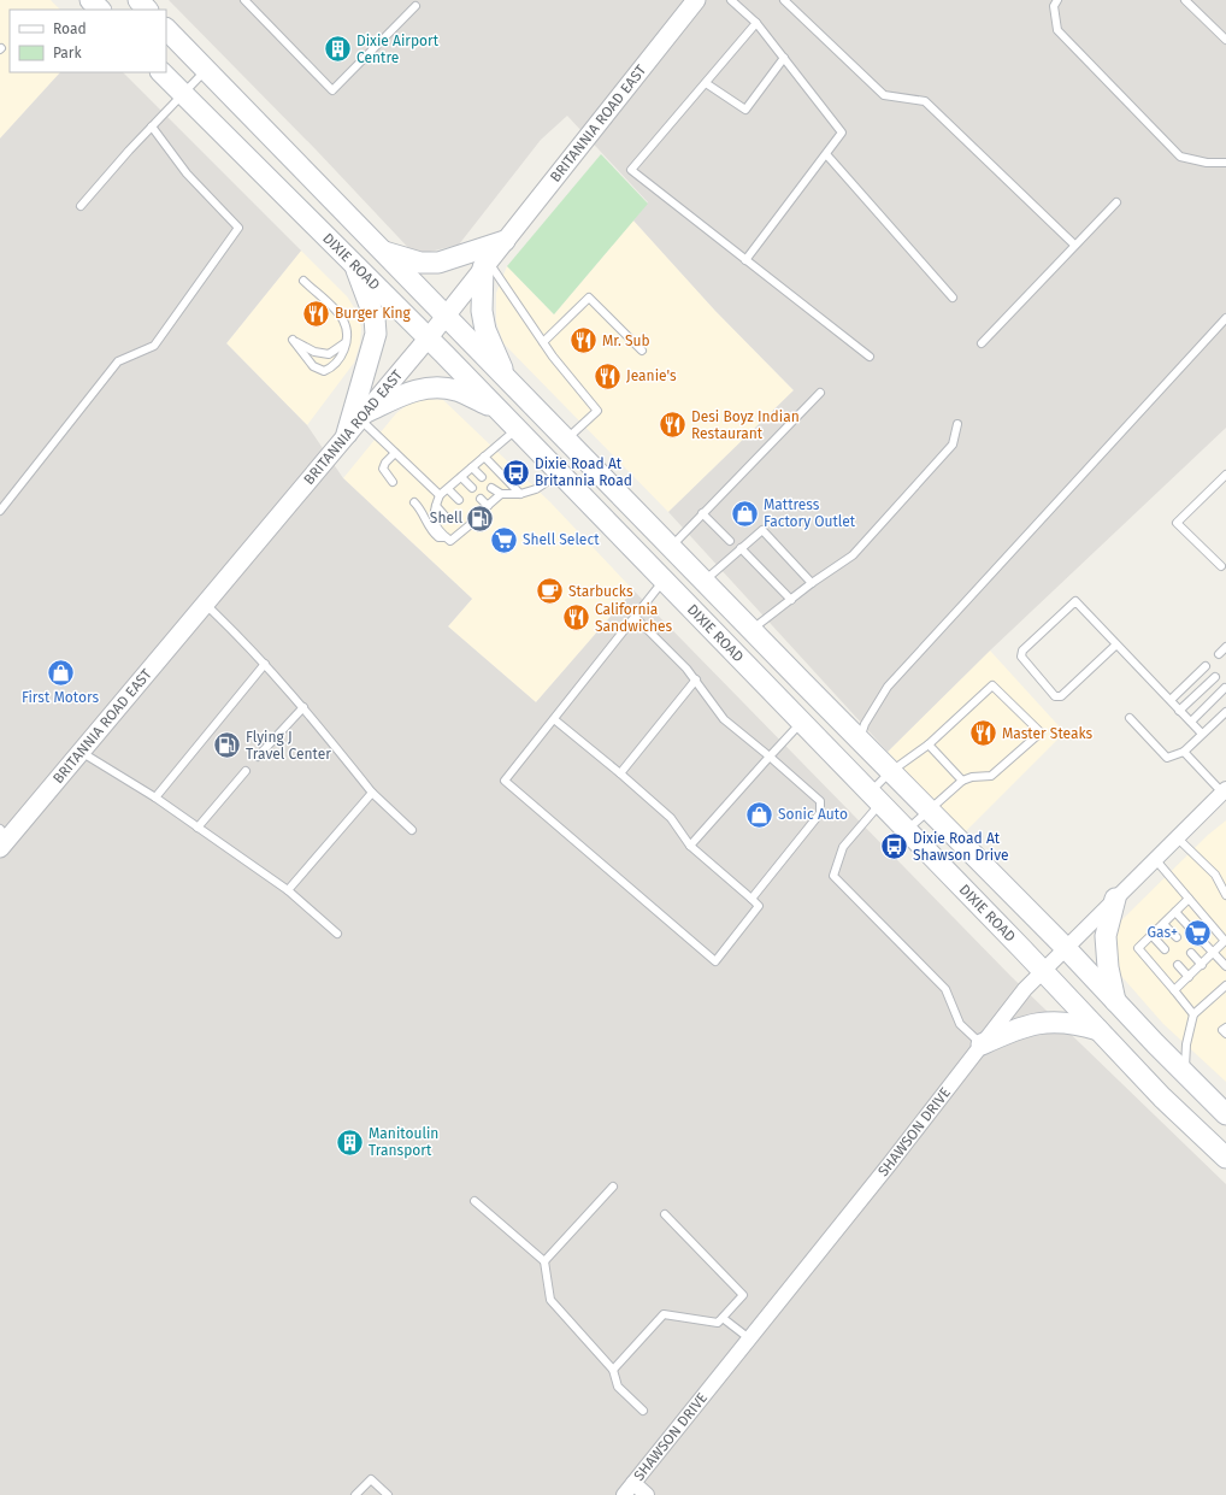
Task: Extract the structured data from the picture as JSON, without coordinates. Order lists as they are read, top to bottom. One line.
{"streets":{"main road":["DIXIE ROAD"],"street":["BRITANNIA ROAD EAST","SHAWSON DRIVE"]},"crossings":[["BRITANNIA ROAD EAST","DIXIE ROAD"],["DIXIE ROAD","SHAWSON DRIVE"]],"places":{"building":["Dixie Airport Centre","Manitoulin Transport"],"restaurant":["Burger King","Mr. Sub","Jeanie's","Desi Boyz Indian Restaurant","California Sandwiches","Master Steaks"],"bus stop":["Dixie Road At Britannia Road","Dixie Road At Shawson Drive"],"shop":["Mattress Factory Outlet","First Motors","Sonic Auto"],"fuel station":["Shell","Flying J Travel Center"],"supermarket":["Shell Select","Gas+"],"cafe":["Starbucks"]},"legend":["Road","Park"]}
